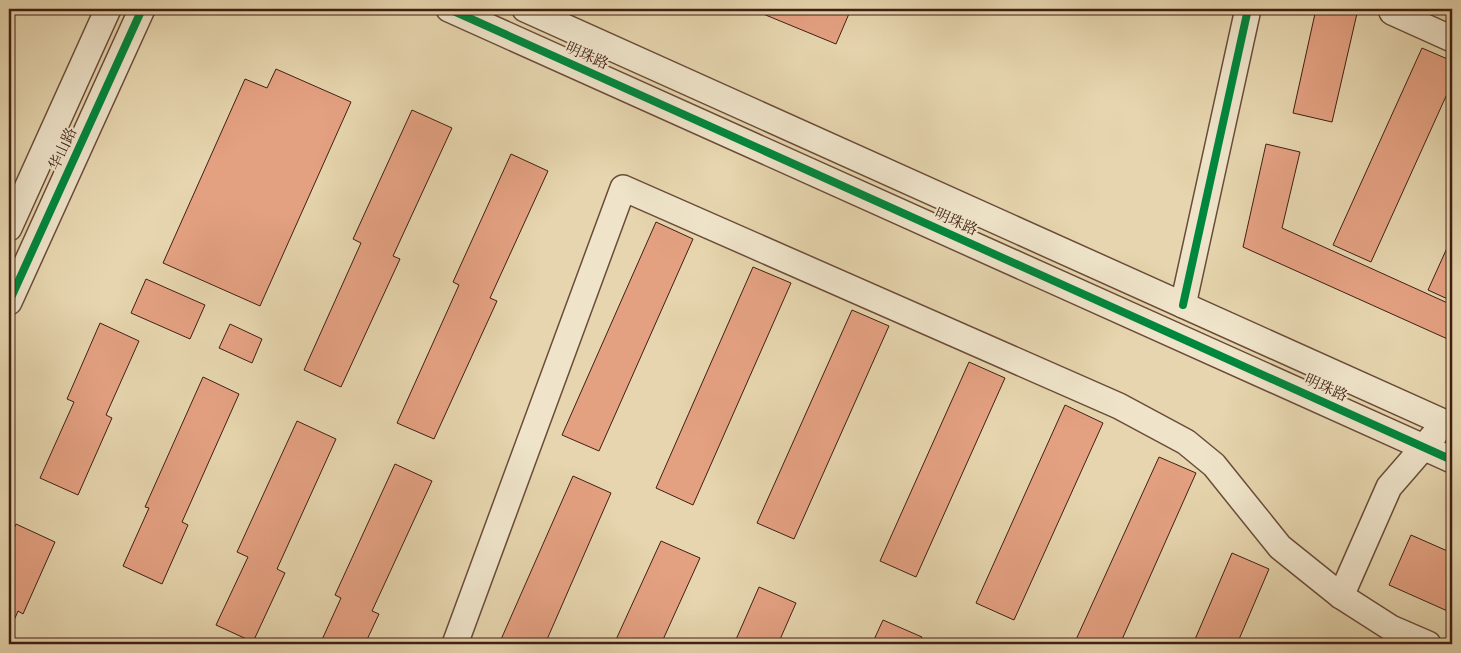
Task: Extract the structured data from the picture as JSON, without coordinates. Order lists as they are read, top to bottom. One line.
{"streets":{"street":["明珠路","华山路"]}}
